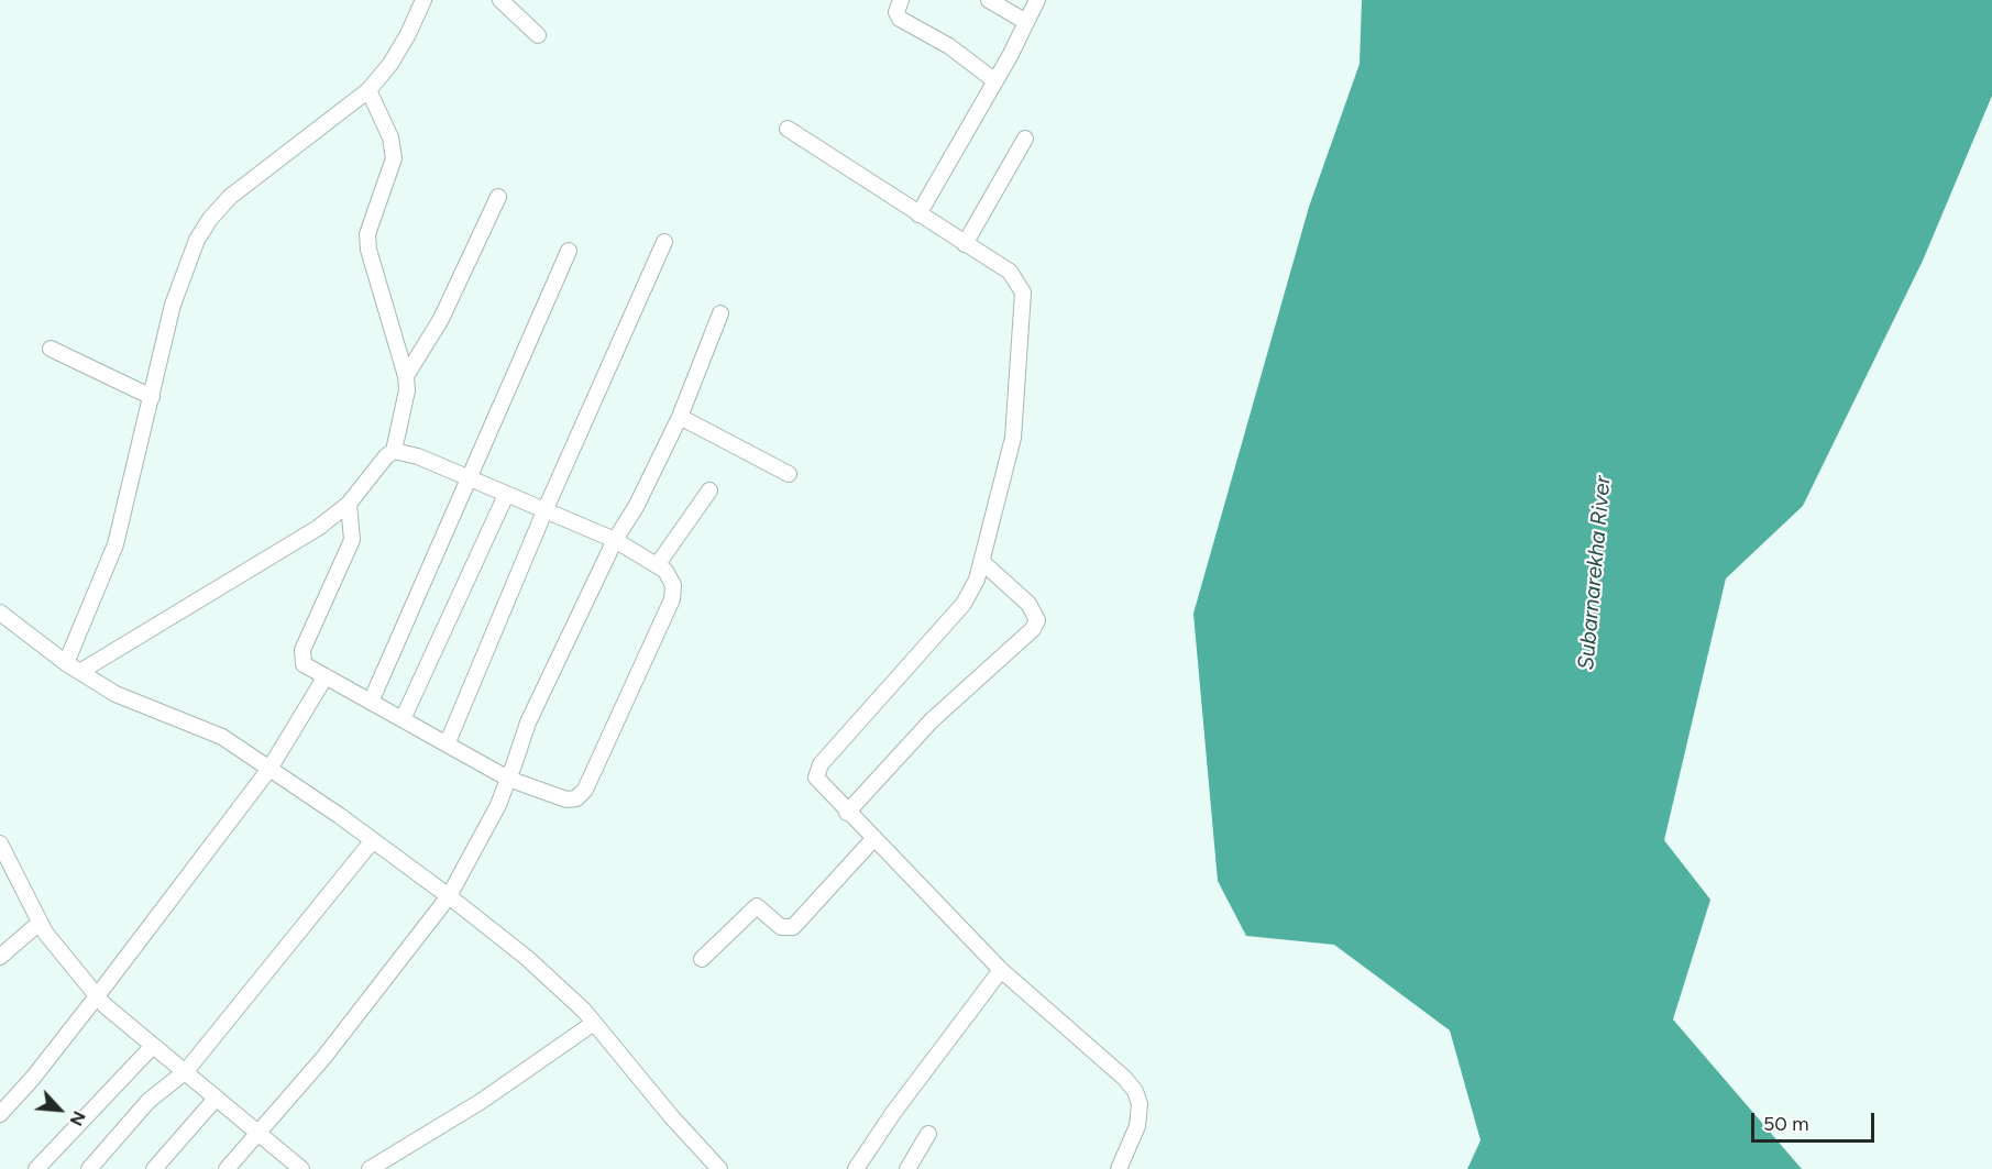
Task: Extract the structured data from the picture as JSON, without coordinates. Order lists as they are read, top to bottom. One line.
{"water":["Subarnarekha River"],"scale_bar":"50 m","north":"bottom right"}
